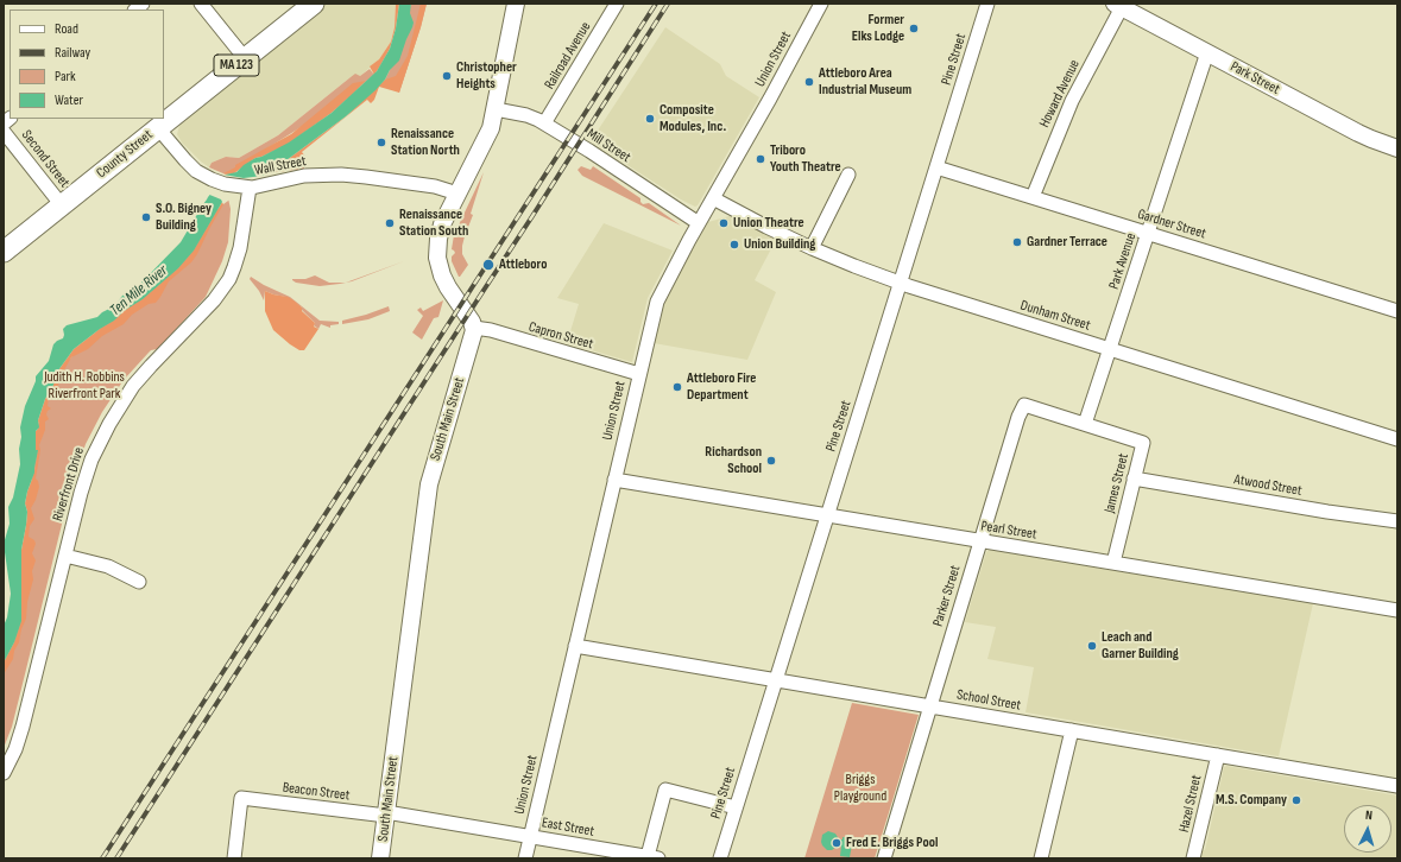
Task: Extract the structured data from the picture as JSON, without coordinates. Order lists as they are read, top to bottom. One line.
{"streets":{"highway":["MA 123","County Street"],"main road":["Park Street","South Main Street"],"street":["Railroad Avenue","Union Street","Pine Street","Howard Avenue","Mill Street","Second Street","Wall Street","Gardner Street","Park Avenue","Dunham Street","Capron Street","James Street","Riverfront Drive","Atwood Street","Pearl Street","Parker Street","School Street","Beacon Street","Hazel Street","East Street"]},"crossings":[["Railroad Avenue","Mill Street"],["Union Street","Mill Street"],["Union Street","Dunham Street"],["Union Street","Capron Street"],["Union Street","Pearl Street"],["Union Street","School Street"],["Union Street","East Street"],["Pine Street","Gardner Street"],["Pine Street","Dunham Street"],["Pine Street","Pearl Street"],["Pine Street","School Street"],["Park Street","Howard Avenue"],["Park Street","Park Avenue"],["Howard Avenue","Gardner Street"],["County Street","Second Street"],["County Street","Wall Street"],["Wall Street","Riverfront Drive"],["Gardner Street","Park Avenue"],["Park Avenue","Dunham Street"],["Park Avenue","James Street"],["Park Avenue","Parker Street"],["Capron Street","South Main Street"],["South Main Street","Beacon Street"],["South Main Street","East Street"],["James Street","Atwood Street"],["James Street","Pearl Street"],["James Street","Parker Street"],["Pearl Street","Parker Street"],["Parker Street","School Street"],["School Street","Hazel Street"],["Beacon Street","East Street"]],"water":["Ten Mile River"],"parks":["Judith H. Robbins Riverfront Park","Briggs Playground"],"places":["Former Elks Lodge","Christopher Heights","Attleboro Area Industrial Museum","Composite Modules, Inc.","Renaissance Station North","Triboro Youth Theatre","S.O. Bigney Building","Renaissance Station South","Union Theatre","Gardner Terrace","Union Building","Attleboro","Attleboro Fire Department","Richardson School","Leach and Garner Building","M.S. Company","Fred E. Briggs Pool"],"legend":["Road","Railway","Park","Water"],"north":"top"}
